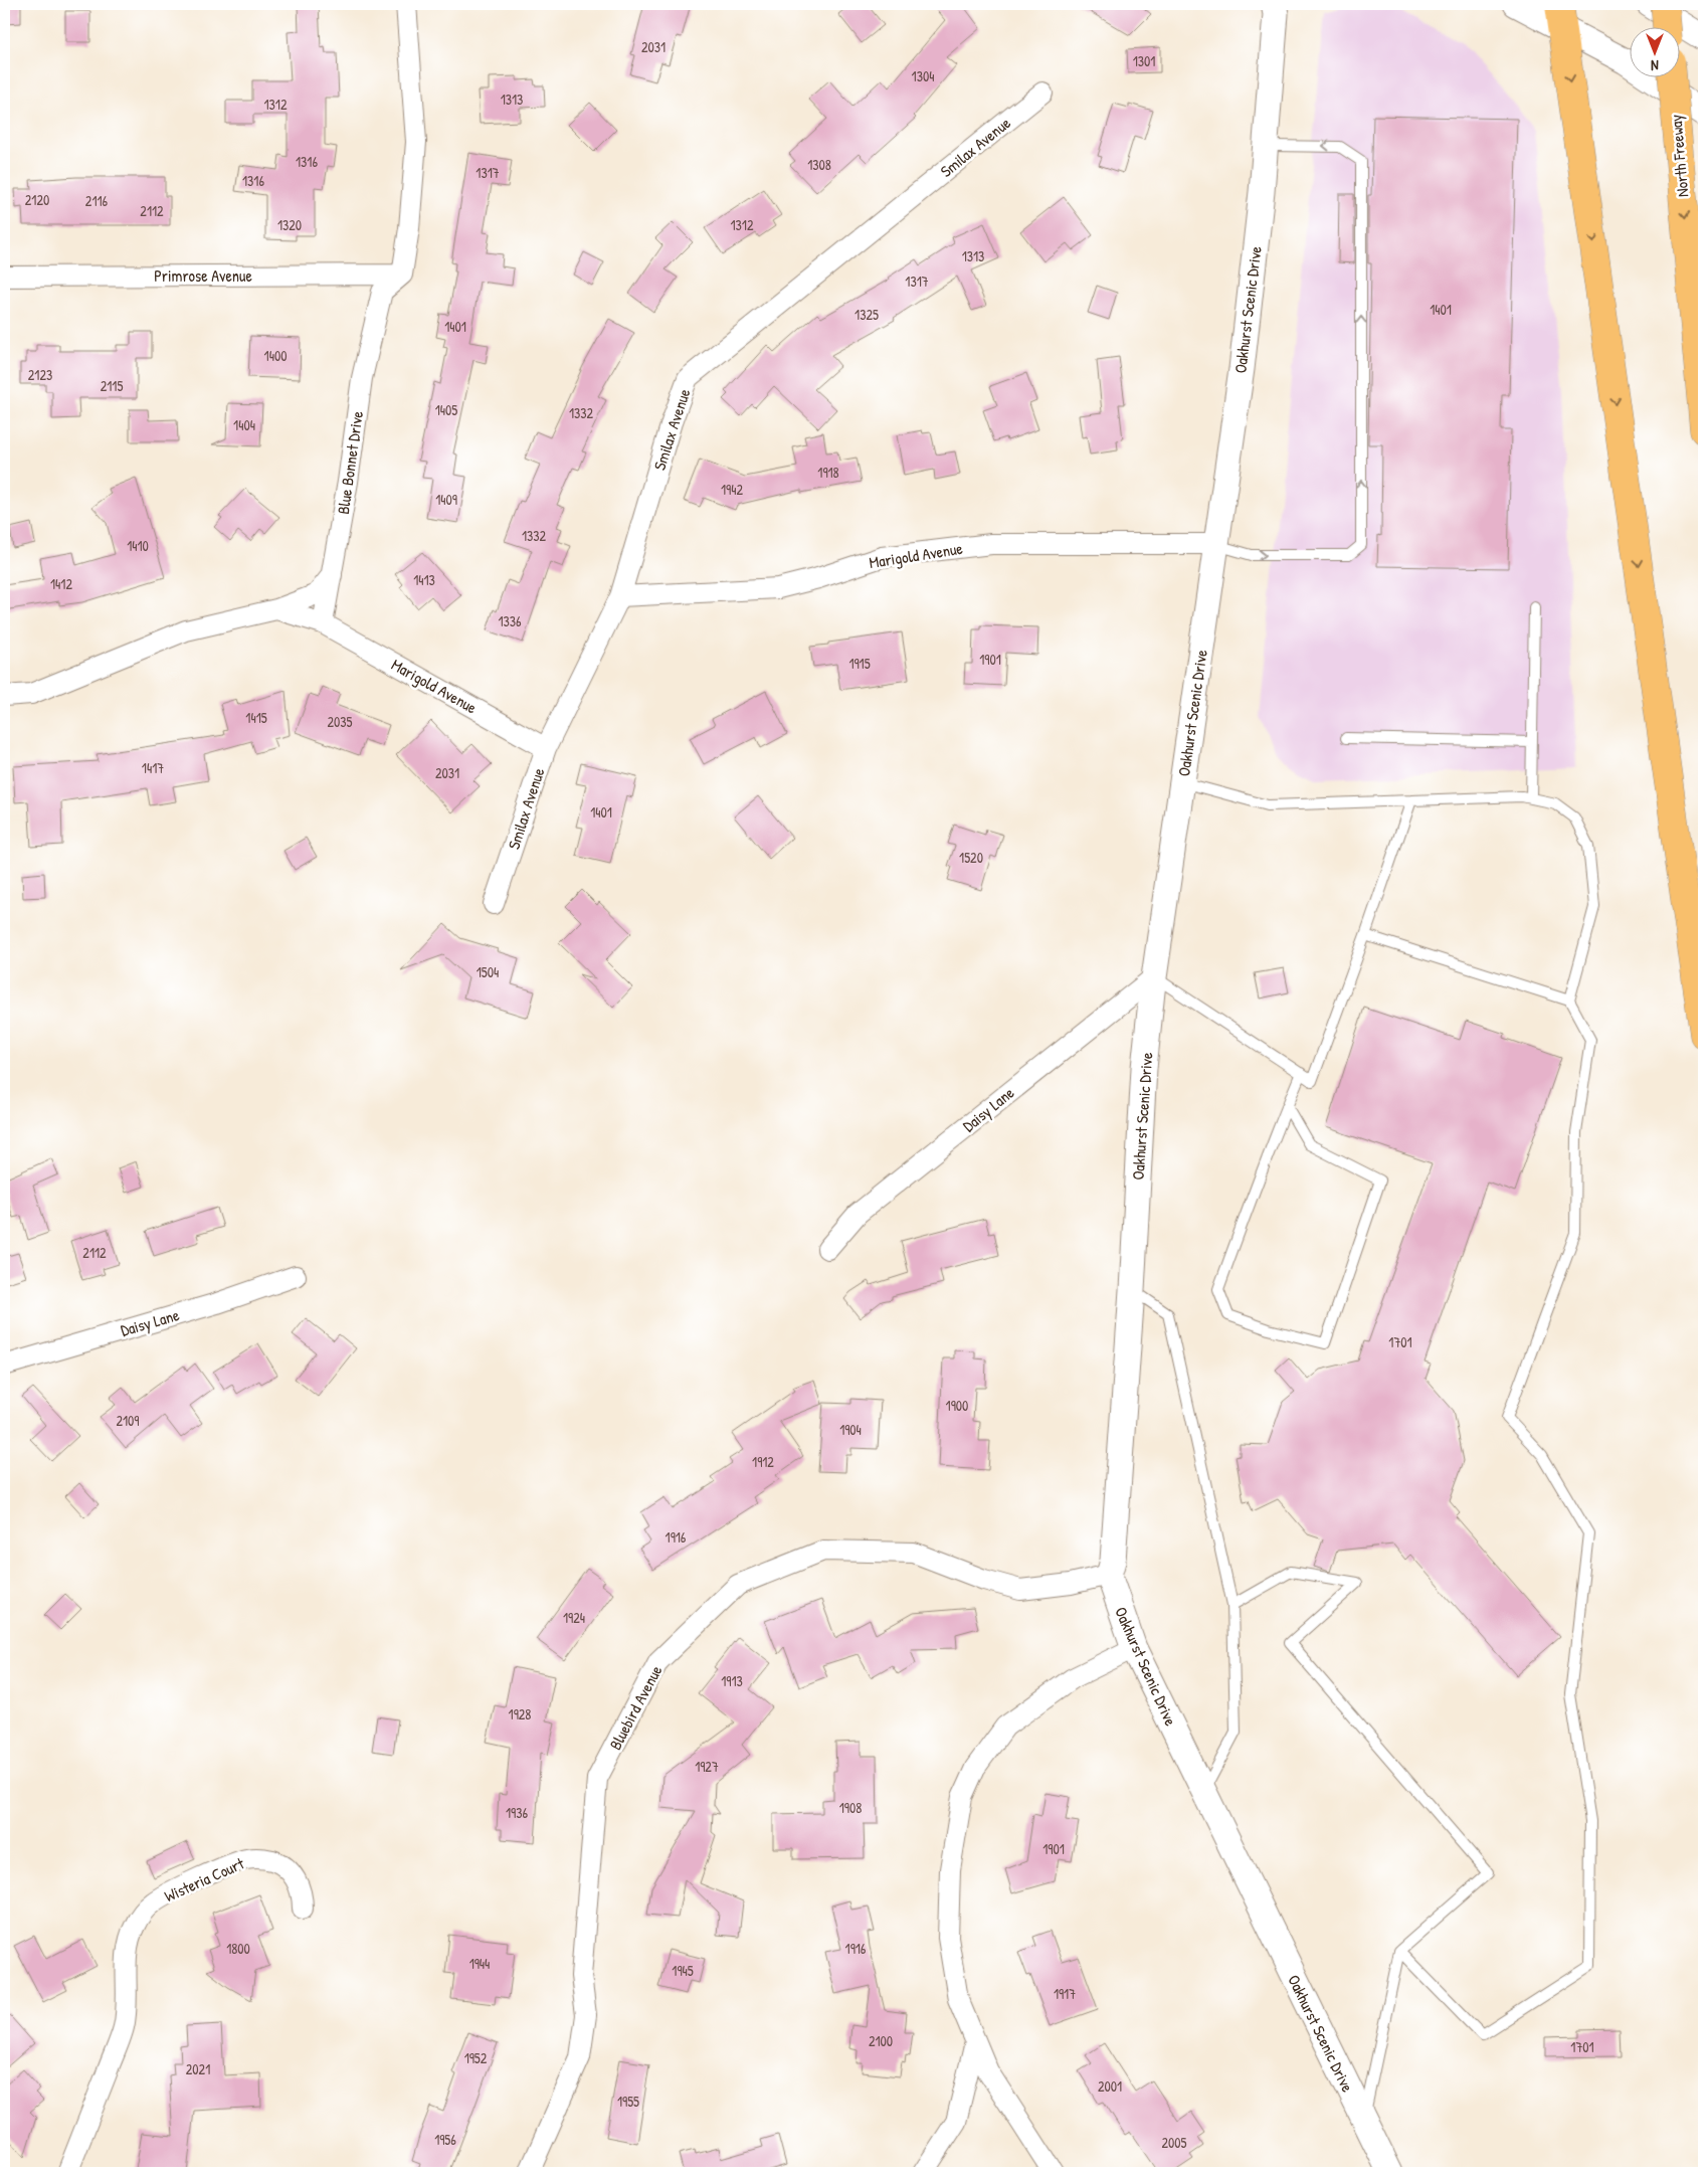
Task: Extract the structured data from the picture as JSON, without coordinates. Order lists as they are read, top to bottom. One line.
{"streets":{"highway":["North Freeway"],"street":["Smilax Avenue","Primrose Avenue","Oakhurst Scenic Drive","Blue Bonnet Drive","Marigold Avenue","Daisy Lane","Bluebird Avenue","Wisteria Court"]},"crossings":[["Smilax Avenue","Marigold Avenue"],["Primrose Avenue","Blue Bonnet Drive"],["Oakhurst Scenic Drive","Marigold Avenue"],["Oakhurst Scenic Drive","Daisy Lane"],["Oakhurst Scenic Drive","Bluebird Avenue"],["Blue Bonnet Drive","Marigold Avenue"]],"house_numbers":["2031","1301","1304","1313","1312","1316","1308","1317","1316","2120","2116","2112","1320","1312","1313","1317","1401","1325","1401","1400","2123","2115","1405","1332","1404","1918","1942","1409","1332","1410","1413","1412","1336","1901","1915","1415","2035","1417","2031","1401","1520","1504","2112","1701","1900","2109","1904","1912","1916","1924","1913","1928","1927","1908","1936","1901","1800","1916","1944","1945","1917","2100","1701","1952","2021","2001","1955","1956","2005"],"north":"bottom"}
